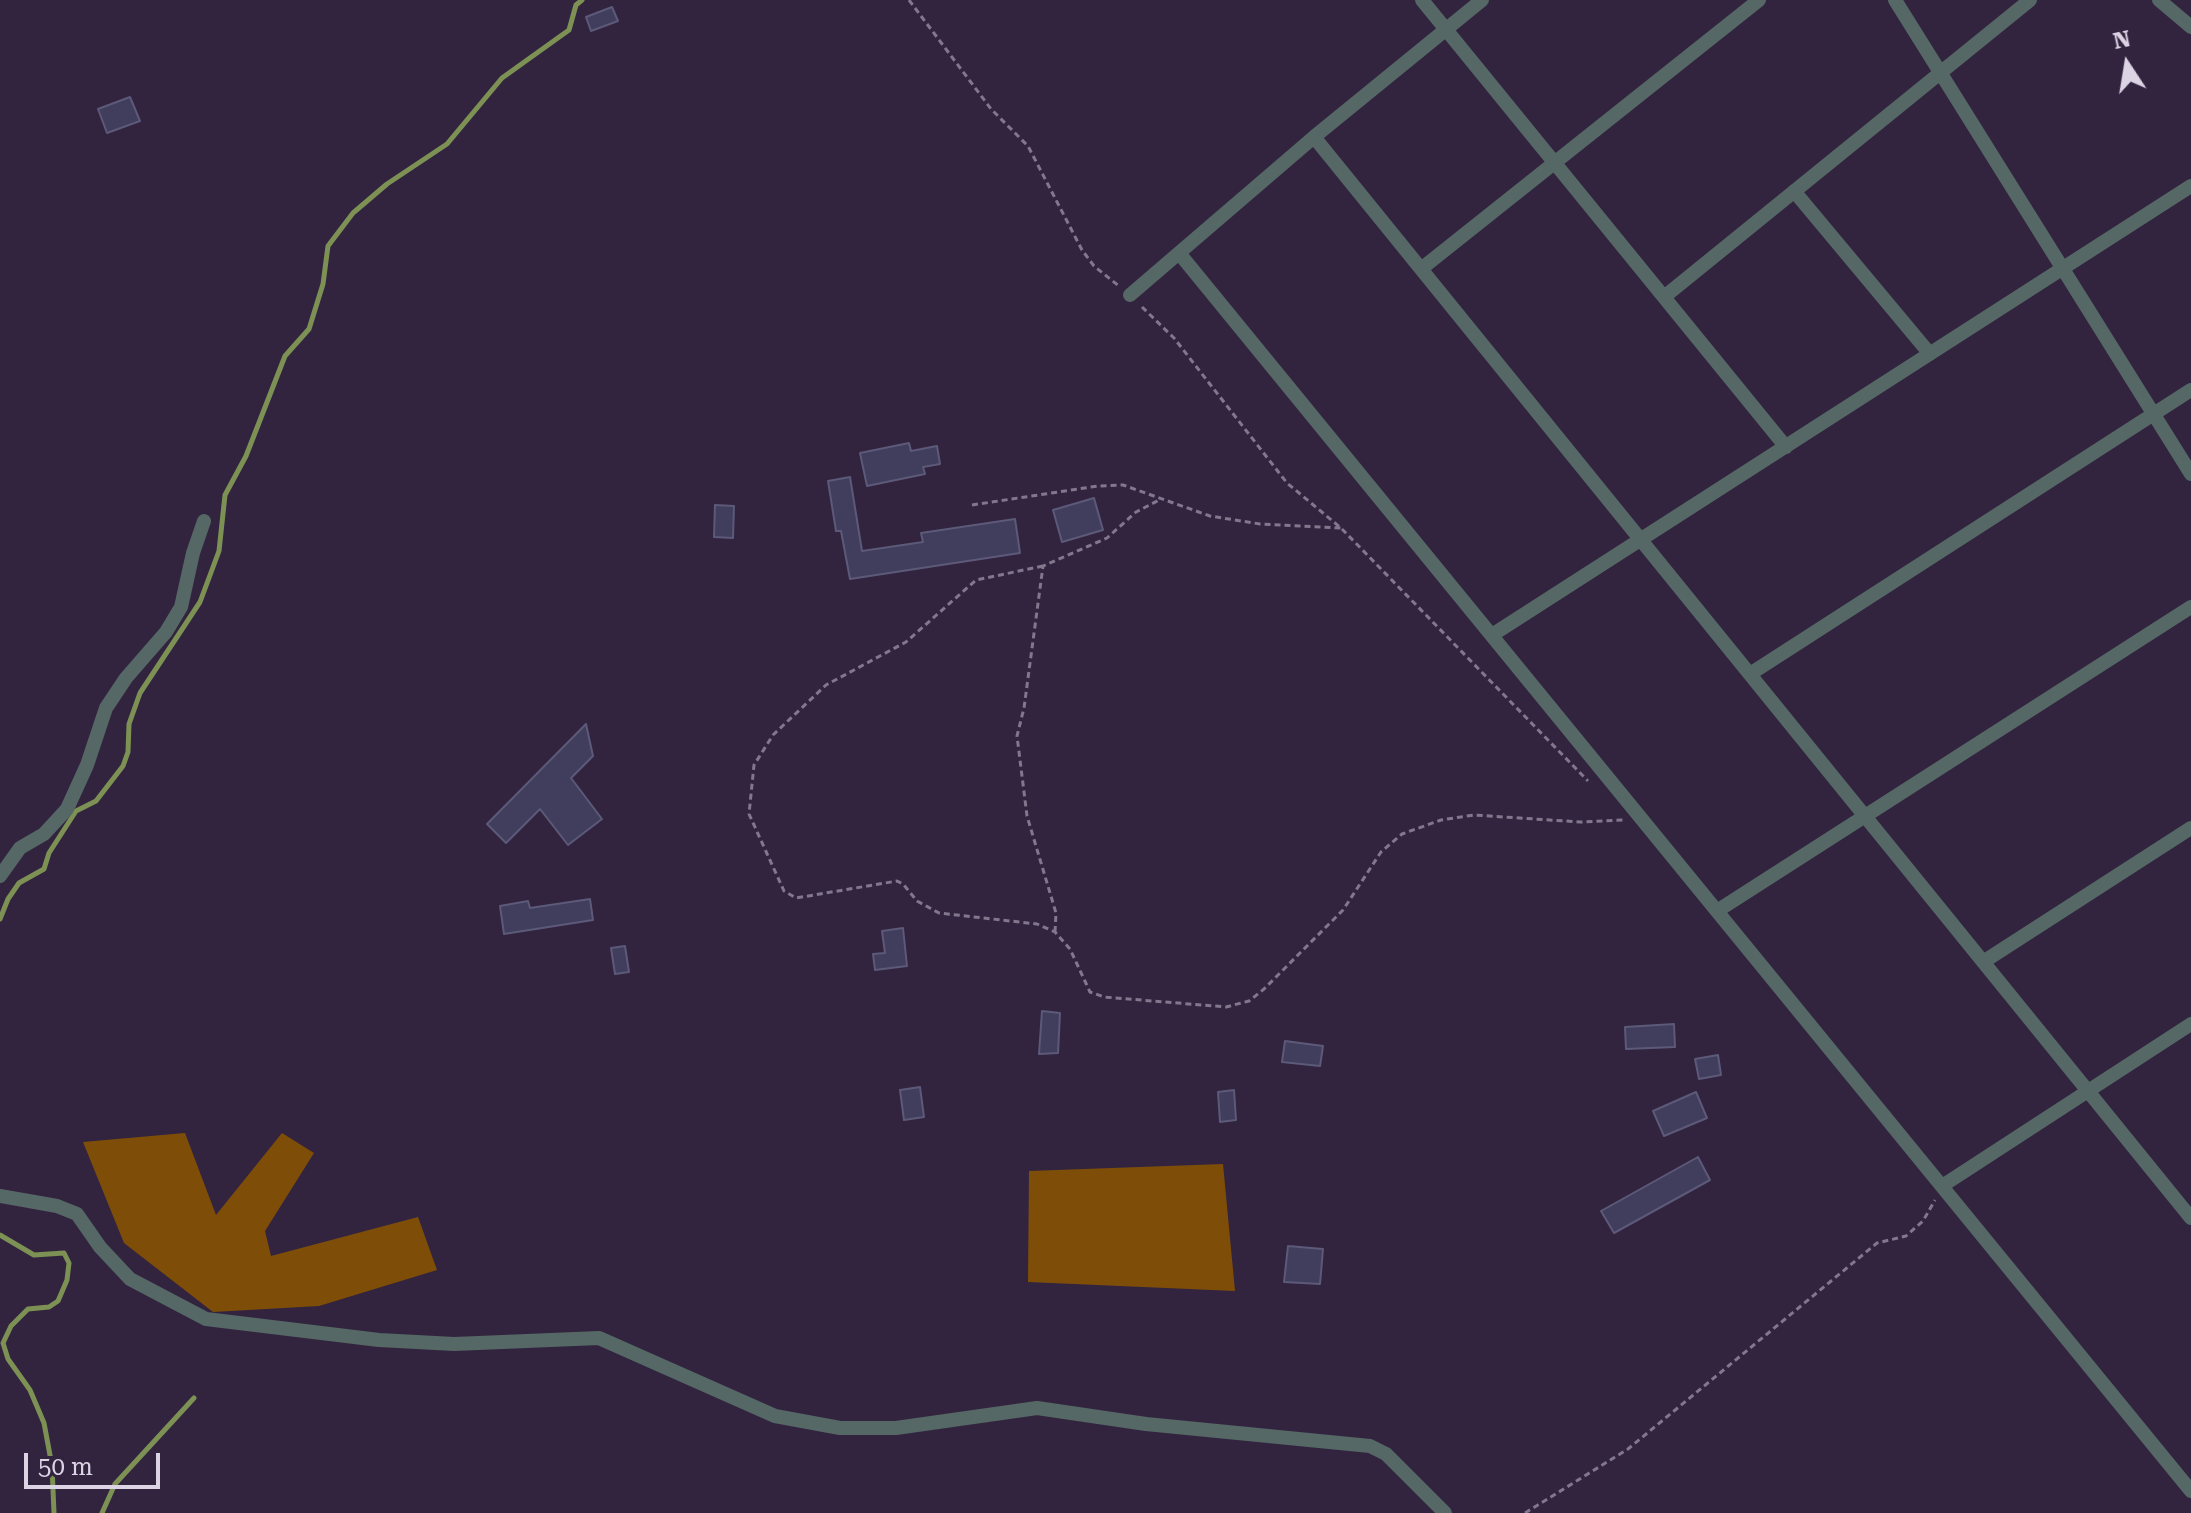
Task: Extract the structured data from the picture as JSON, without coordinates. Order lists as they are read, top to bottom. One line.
{"scale_bar":"50 m","north":"top"}
